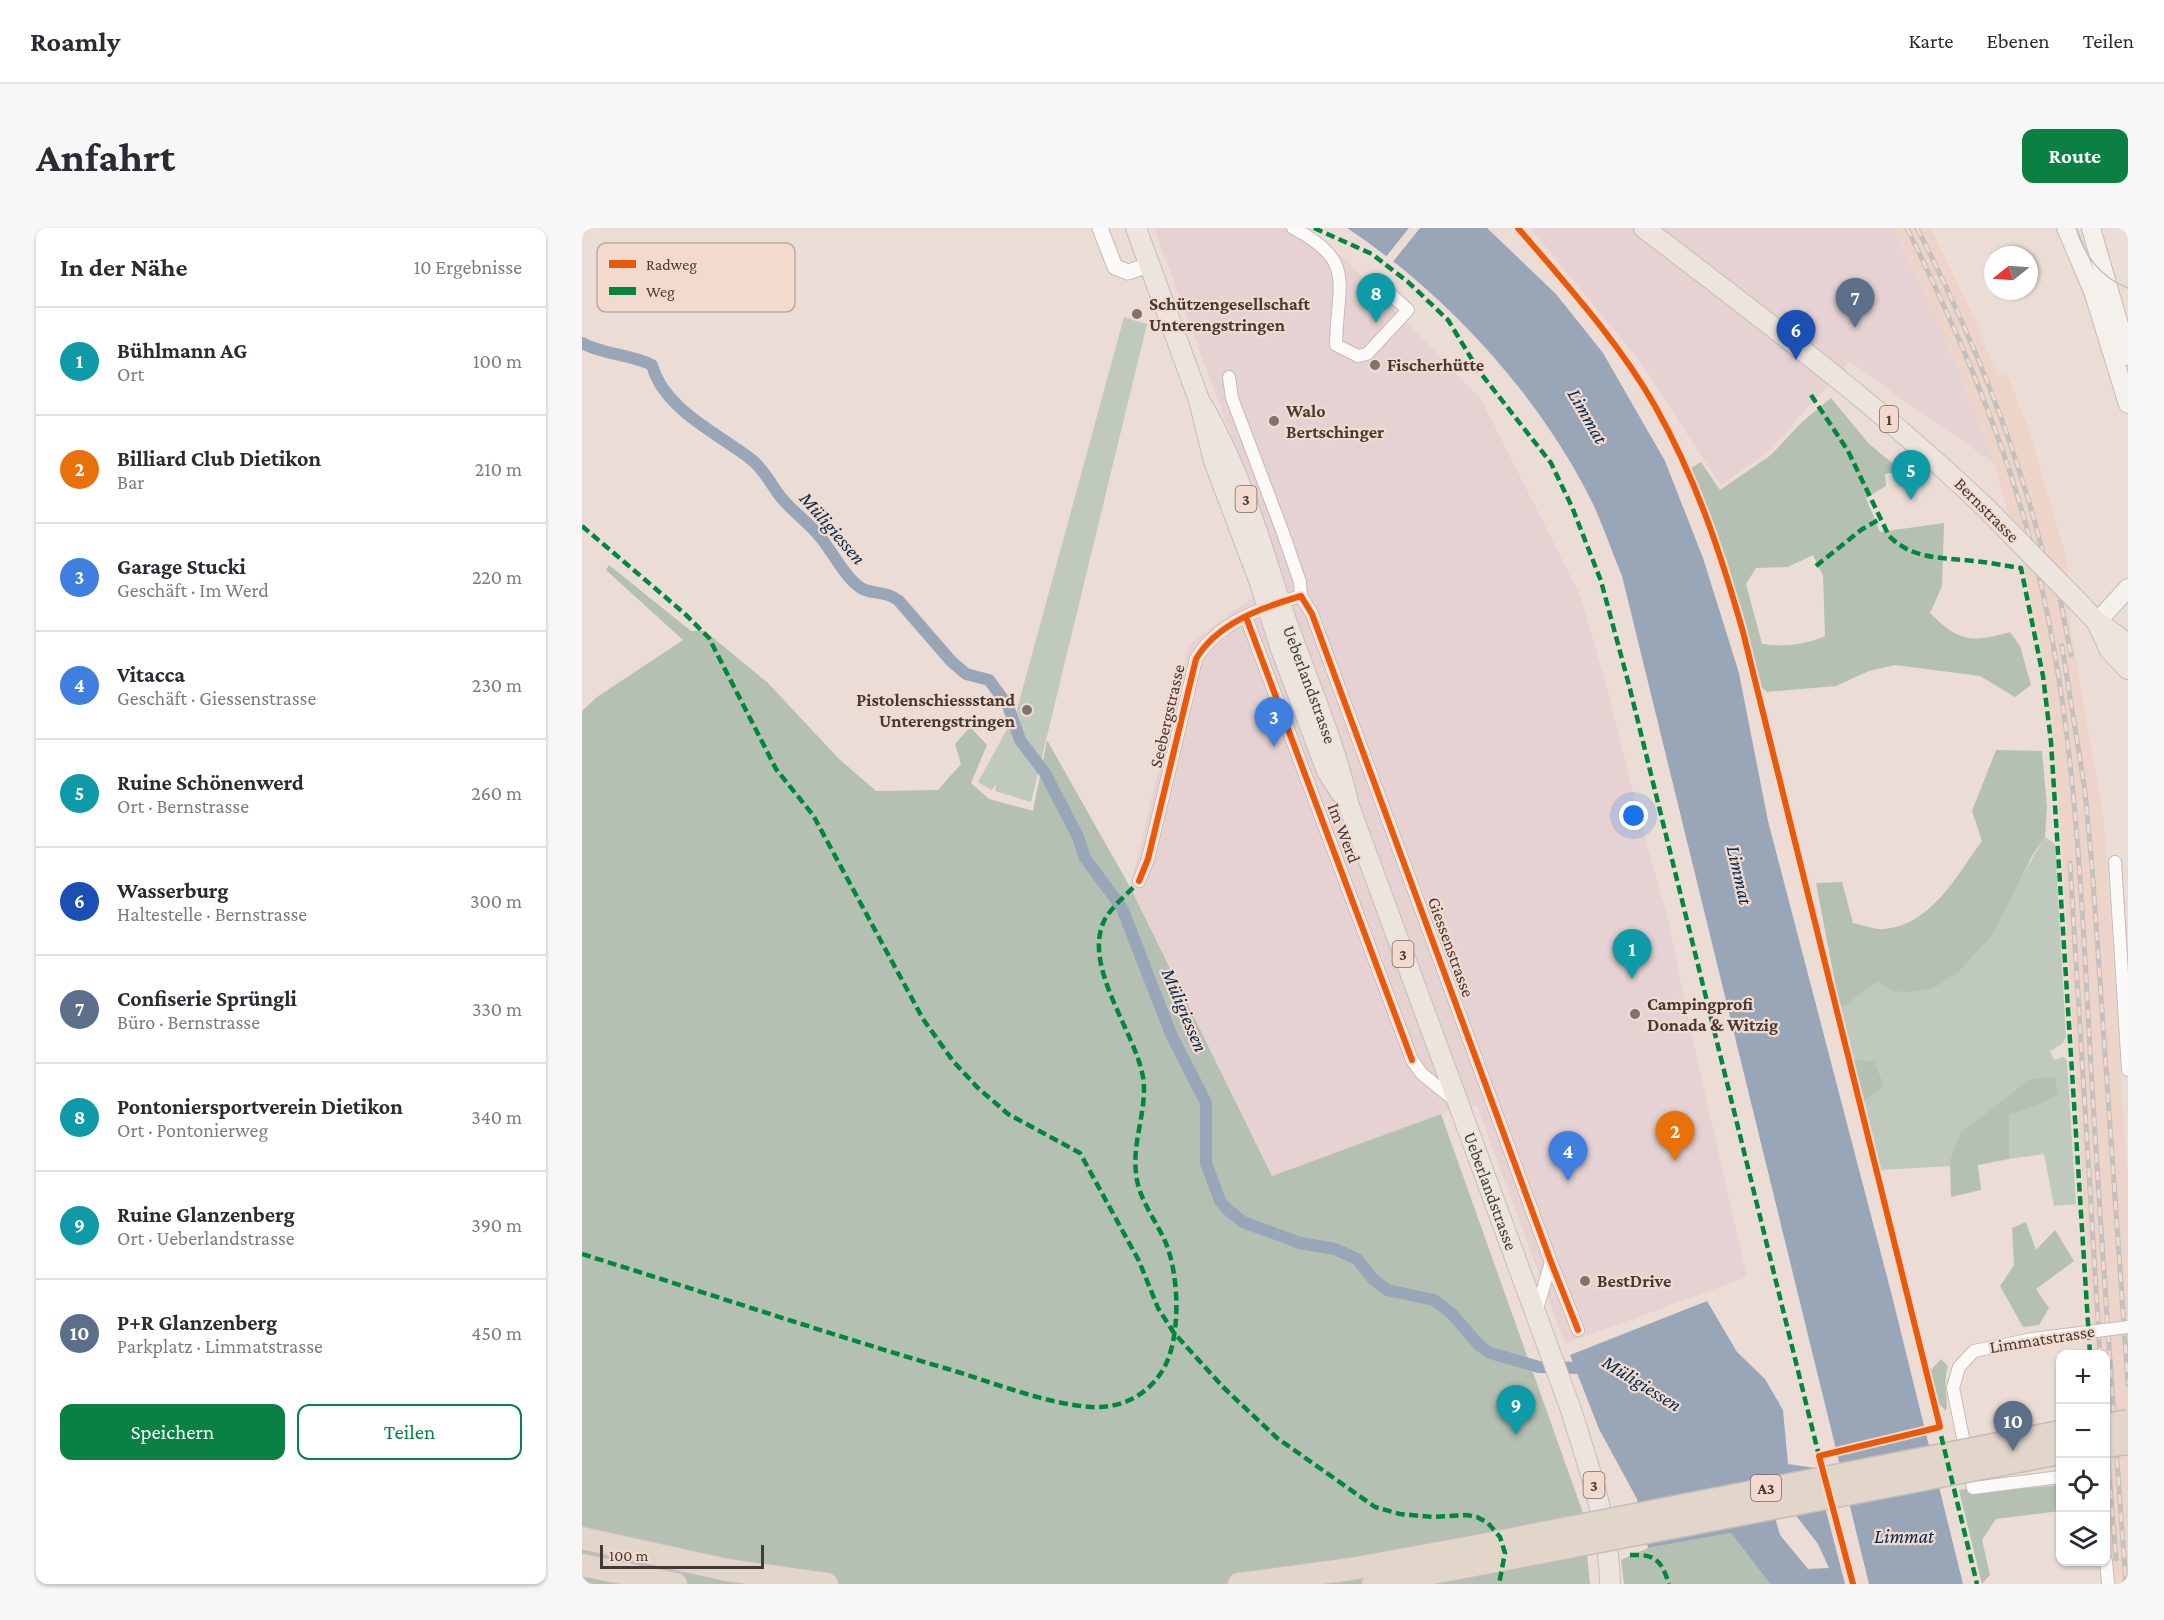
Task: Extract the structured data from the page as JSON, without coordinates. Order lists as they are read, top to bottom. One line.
{"streets":{"highway":["A3"],"main road":["1","3","Bernstrasse","Ueberlandstrasse"],"street":["Seebergstrasse","Im Werd","Giessenstrasse","Limmatstrasse"]},"crossings":[["Ueberlandstrasse","Seebergstrasse"],["Ueberlandstrasse","Im Werd"],["Seebergstrasse","Im Werd"]],"water":["Limmat","Müligiessen"],"places":["Schützengesellschaft Unterengstringen","Fischerhütte","Walo Bertschinger","Pistolenschiessstand Unterengstringen","Campingprofi Donada & Witzig","BestDrive"],"legend":["Radweg","Weg"],"scale_bar":"100 m","north":"left","page":{"header":"Roamly","nav":["Karte","Ebenen","Teilen"],"buttons":["Route",["Speichern","Teilen"]],"title":"Anfahrt","heading":["In der Nähe","10 Ergebnisse"],"pins":["8","7","6","5","3","1","2","4","9","10"],"list":[{"mark":"1","name":"Bühlmann AG","note":"Ort","value":"100 m"},{"mark":"2","name":"Billiard Club Dietikon","note":"Bar","value":"210 m"},{"mark":"3","name":"Garage Stucki","note":"Geschäft · Im Werd","value":"220 m"},{"mark":"4","name":"Vitacca","note":"Geschäft · Giessenstrasse","value":"230 m"},{"mark":"5","name":"Ruine Schönenwerd","note":"Ort · Bernstrasse","value":"260 m"},{"mark":"6","name":"Wasserburg","note":"Haltestelle · Bernstrasse","value":"300 m"},{"mark":"7","name":"Confiserie Sprüngli","note":"Büro · Bernstrasse","value":"330 m"},{"mark":"8","name":"Pontoniersportverein Dietikon","note":"Ort · Pontonierweg","value":"340 m"},{"mark":"9","name":"Ruine Glanzenberg","note":"Ort · Ueberlandstrasse","value":"390 m"},{"mark":"10","name":"P+R Glanzenberg","note":"Parkplatz · Limmatstrasse","value":"450 m"}],"map_buttons":["+","−"],"scale":"100 m"}}
